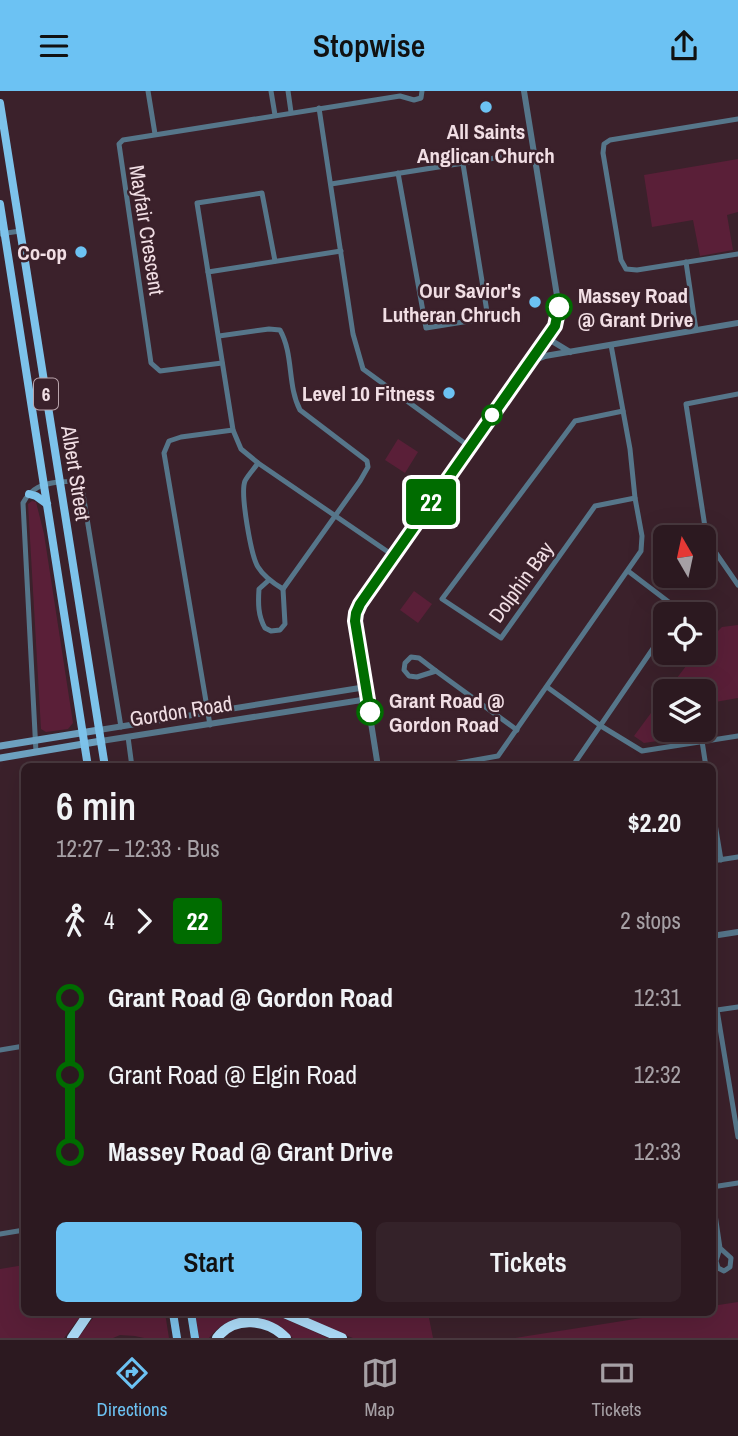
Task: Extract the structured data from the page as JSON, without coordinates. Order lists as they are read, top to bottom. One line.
{"streets":{"main road":["6","Albert Street","Gordon Road"],"street":["Mayfair Crescent","Dolphin Bay"]},"crossings":[["Albert Street","Gordon Road"]],"places":["All Saints Anglican Church","Co-op","Our Savior's Lutheran Chruch","Massey Road @ Grant Drive","Level 10 Fitness","Grant Road @ Gordon Road"],"lines":["bus line 22"],"north":"top","page":{"header":"Stopwise","on_map":"22","heading":["6 min","12:27 – 12:33 · Bus","$2.20"],"legs":["4","22","2 stops"],"list":[{"name":"Grant Road @ Gordon Road","value":"12:31"},{"name":"Grant Road @ Elgin Road","value":"12:32"},{"name":"Massey Road @ Grant Drive","value":"12:33"}],"buttons":["Start","Tickets"],"tabs":["Directions","Map","Tickets"]}}
